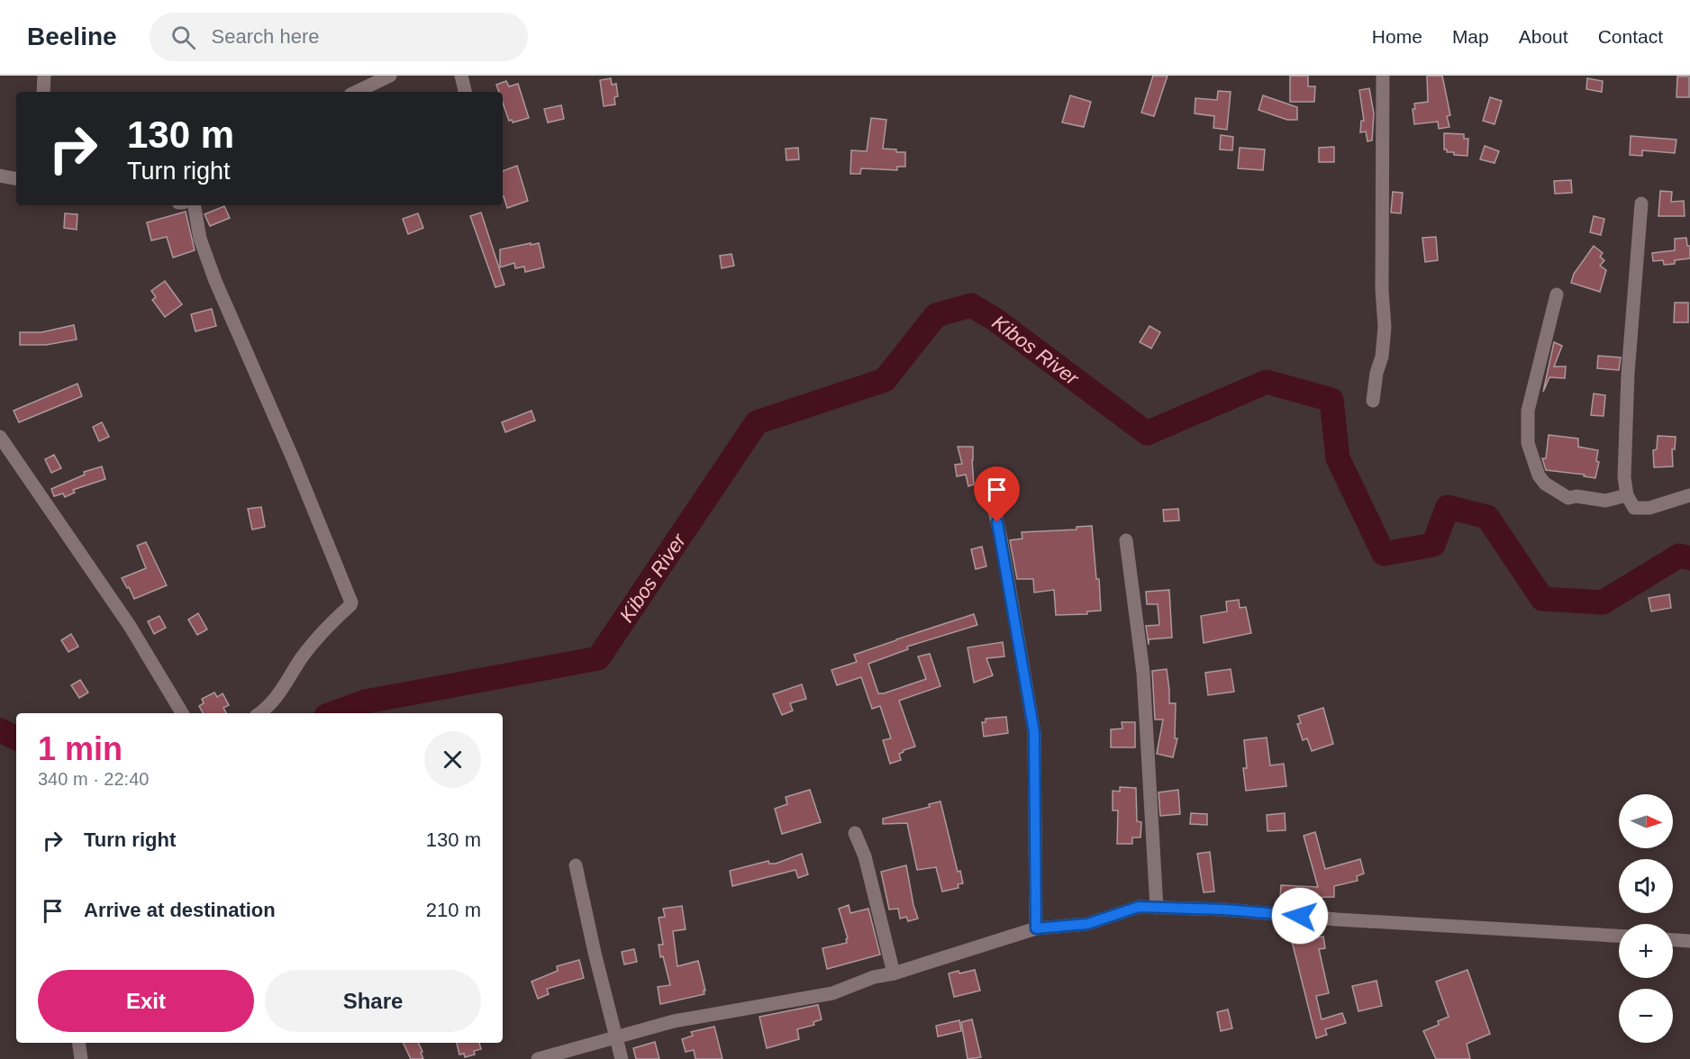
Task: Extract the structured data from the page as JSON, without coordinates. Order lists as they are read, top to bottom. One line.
{"water":["Kibos River"],"north":"right","page":{"header":"Beeline","search":"Search here","nav":["Home","Map","About","Contact"],"turn":["130 m","Turn right"],"heading":["1 min","340 m · 22:40"],"map_buttons":["+","−"],"list":[{"name":"Turn right","value":"130 m"},{"name":"Arrive at destination","value":"210 m"}],"buttons":["Exit","Share"]}}
